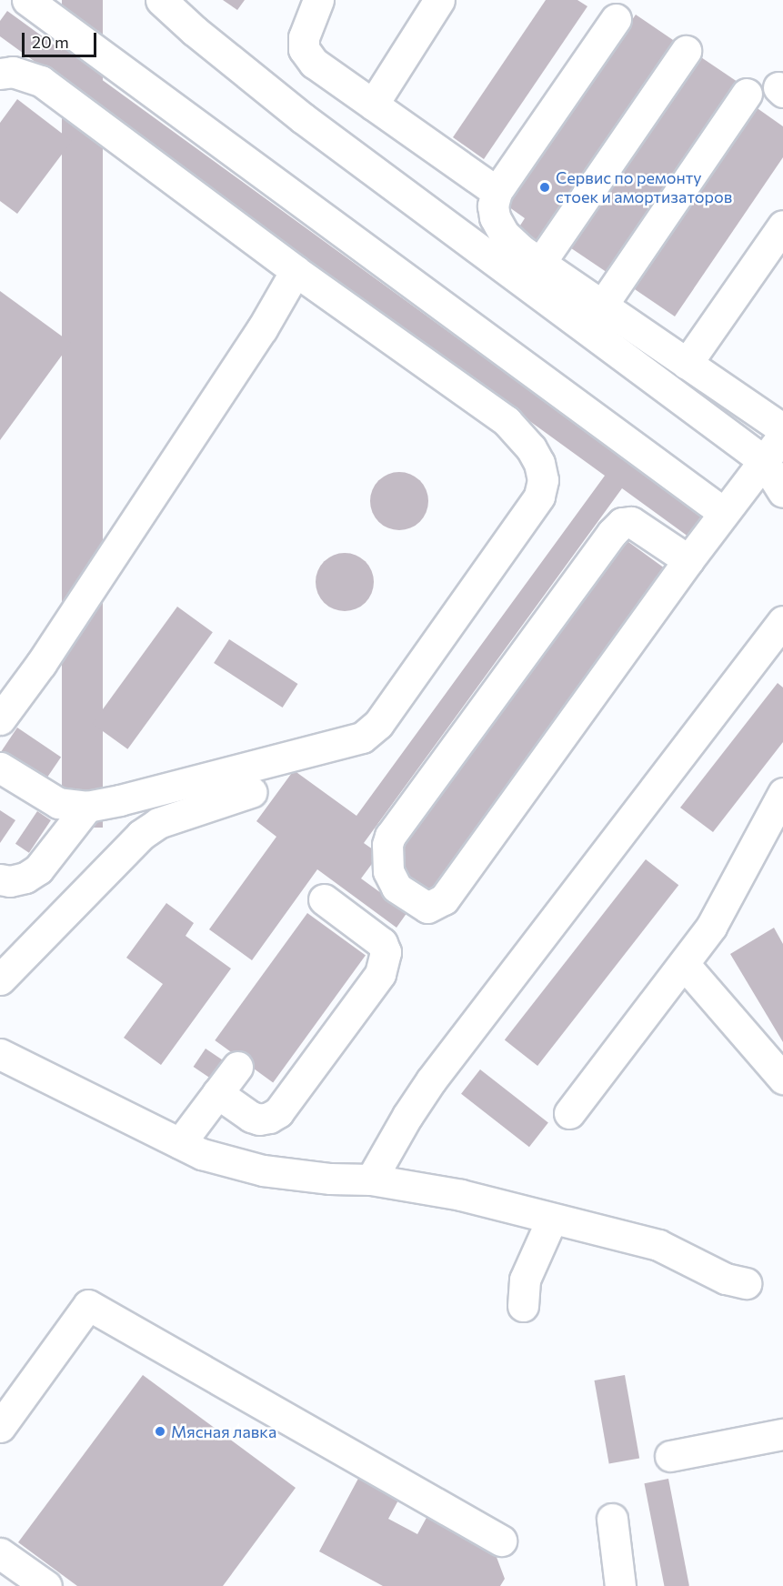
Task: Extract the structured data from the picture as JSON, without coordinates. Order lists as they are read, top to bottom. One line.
{"places":["Сервис по ремонту стоек и амортизаторов","Мясная лавка"],"scale_bar":"20 m"}
